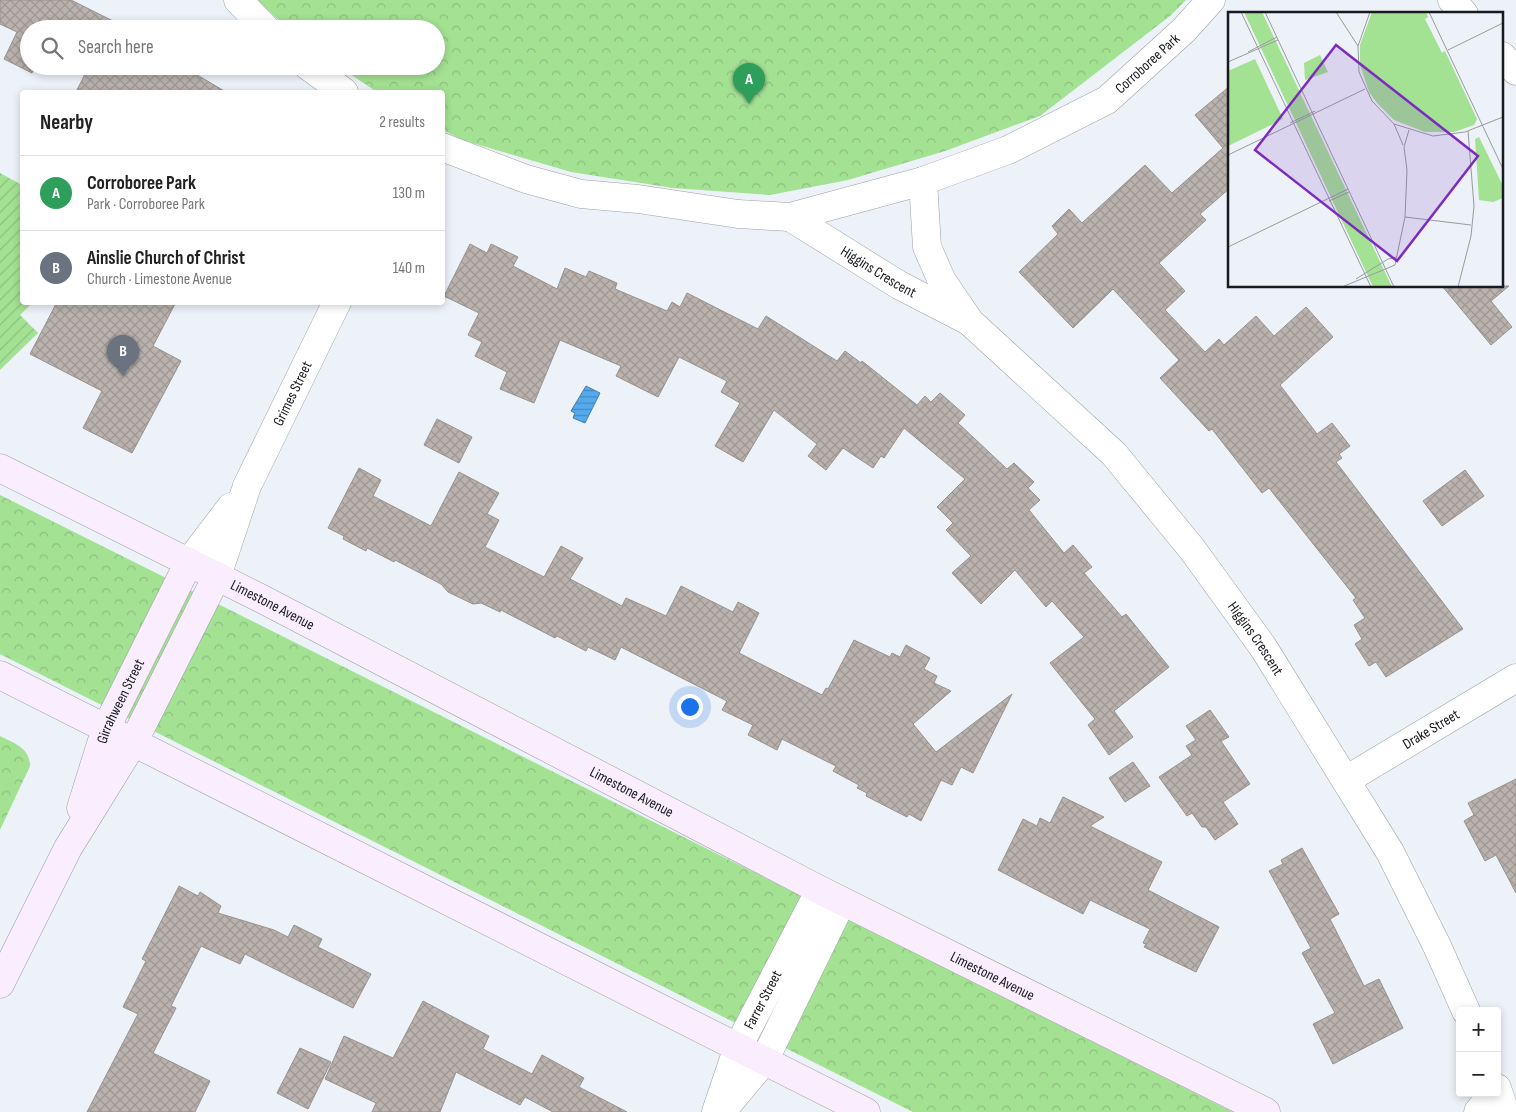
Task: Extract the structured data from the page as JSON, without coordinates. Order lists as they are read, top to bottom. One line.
{"streets":{"main road":["Limestone Avenue","Girrahween Street"],"street":["Corroboree Park","Higgins Crescent","Grimes Street","Drake Street","Farrer Street"]},"crossings":[["Corroboree Park","Higgins Crescent"],["Higgins Crescent","Drake Street"],["Grimes Street","Limestone Avenue"],["Grimes Street","Girrahween Street"],["Limestone Avenue","Girrahween Street"],["Limestone Avenue","Farrer Street"]],"page":{"search":"Search here","pins":["A","B"],"heading":["Nearby","2 results"],"list":[{"mark":"A","name":"Corroboree Park","note":"Park · Corroboree Park","value":"130 m"},{"mark":"B","name":"Ainslie Church of Christ","note":"Church · Limestone Avenue","value":"140 m"}],"map_buttons":["+","−"]}}
